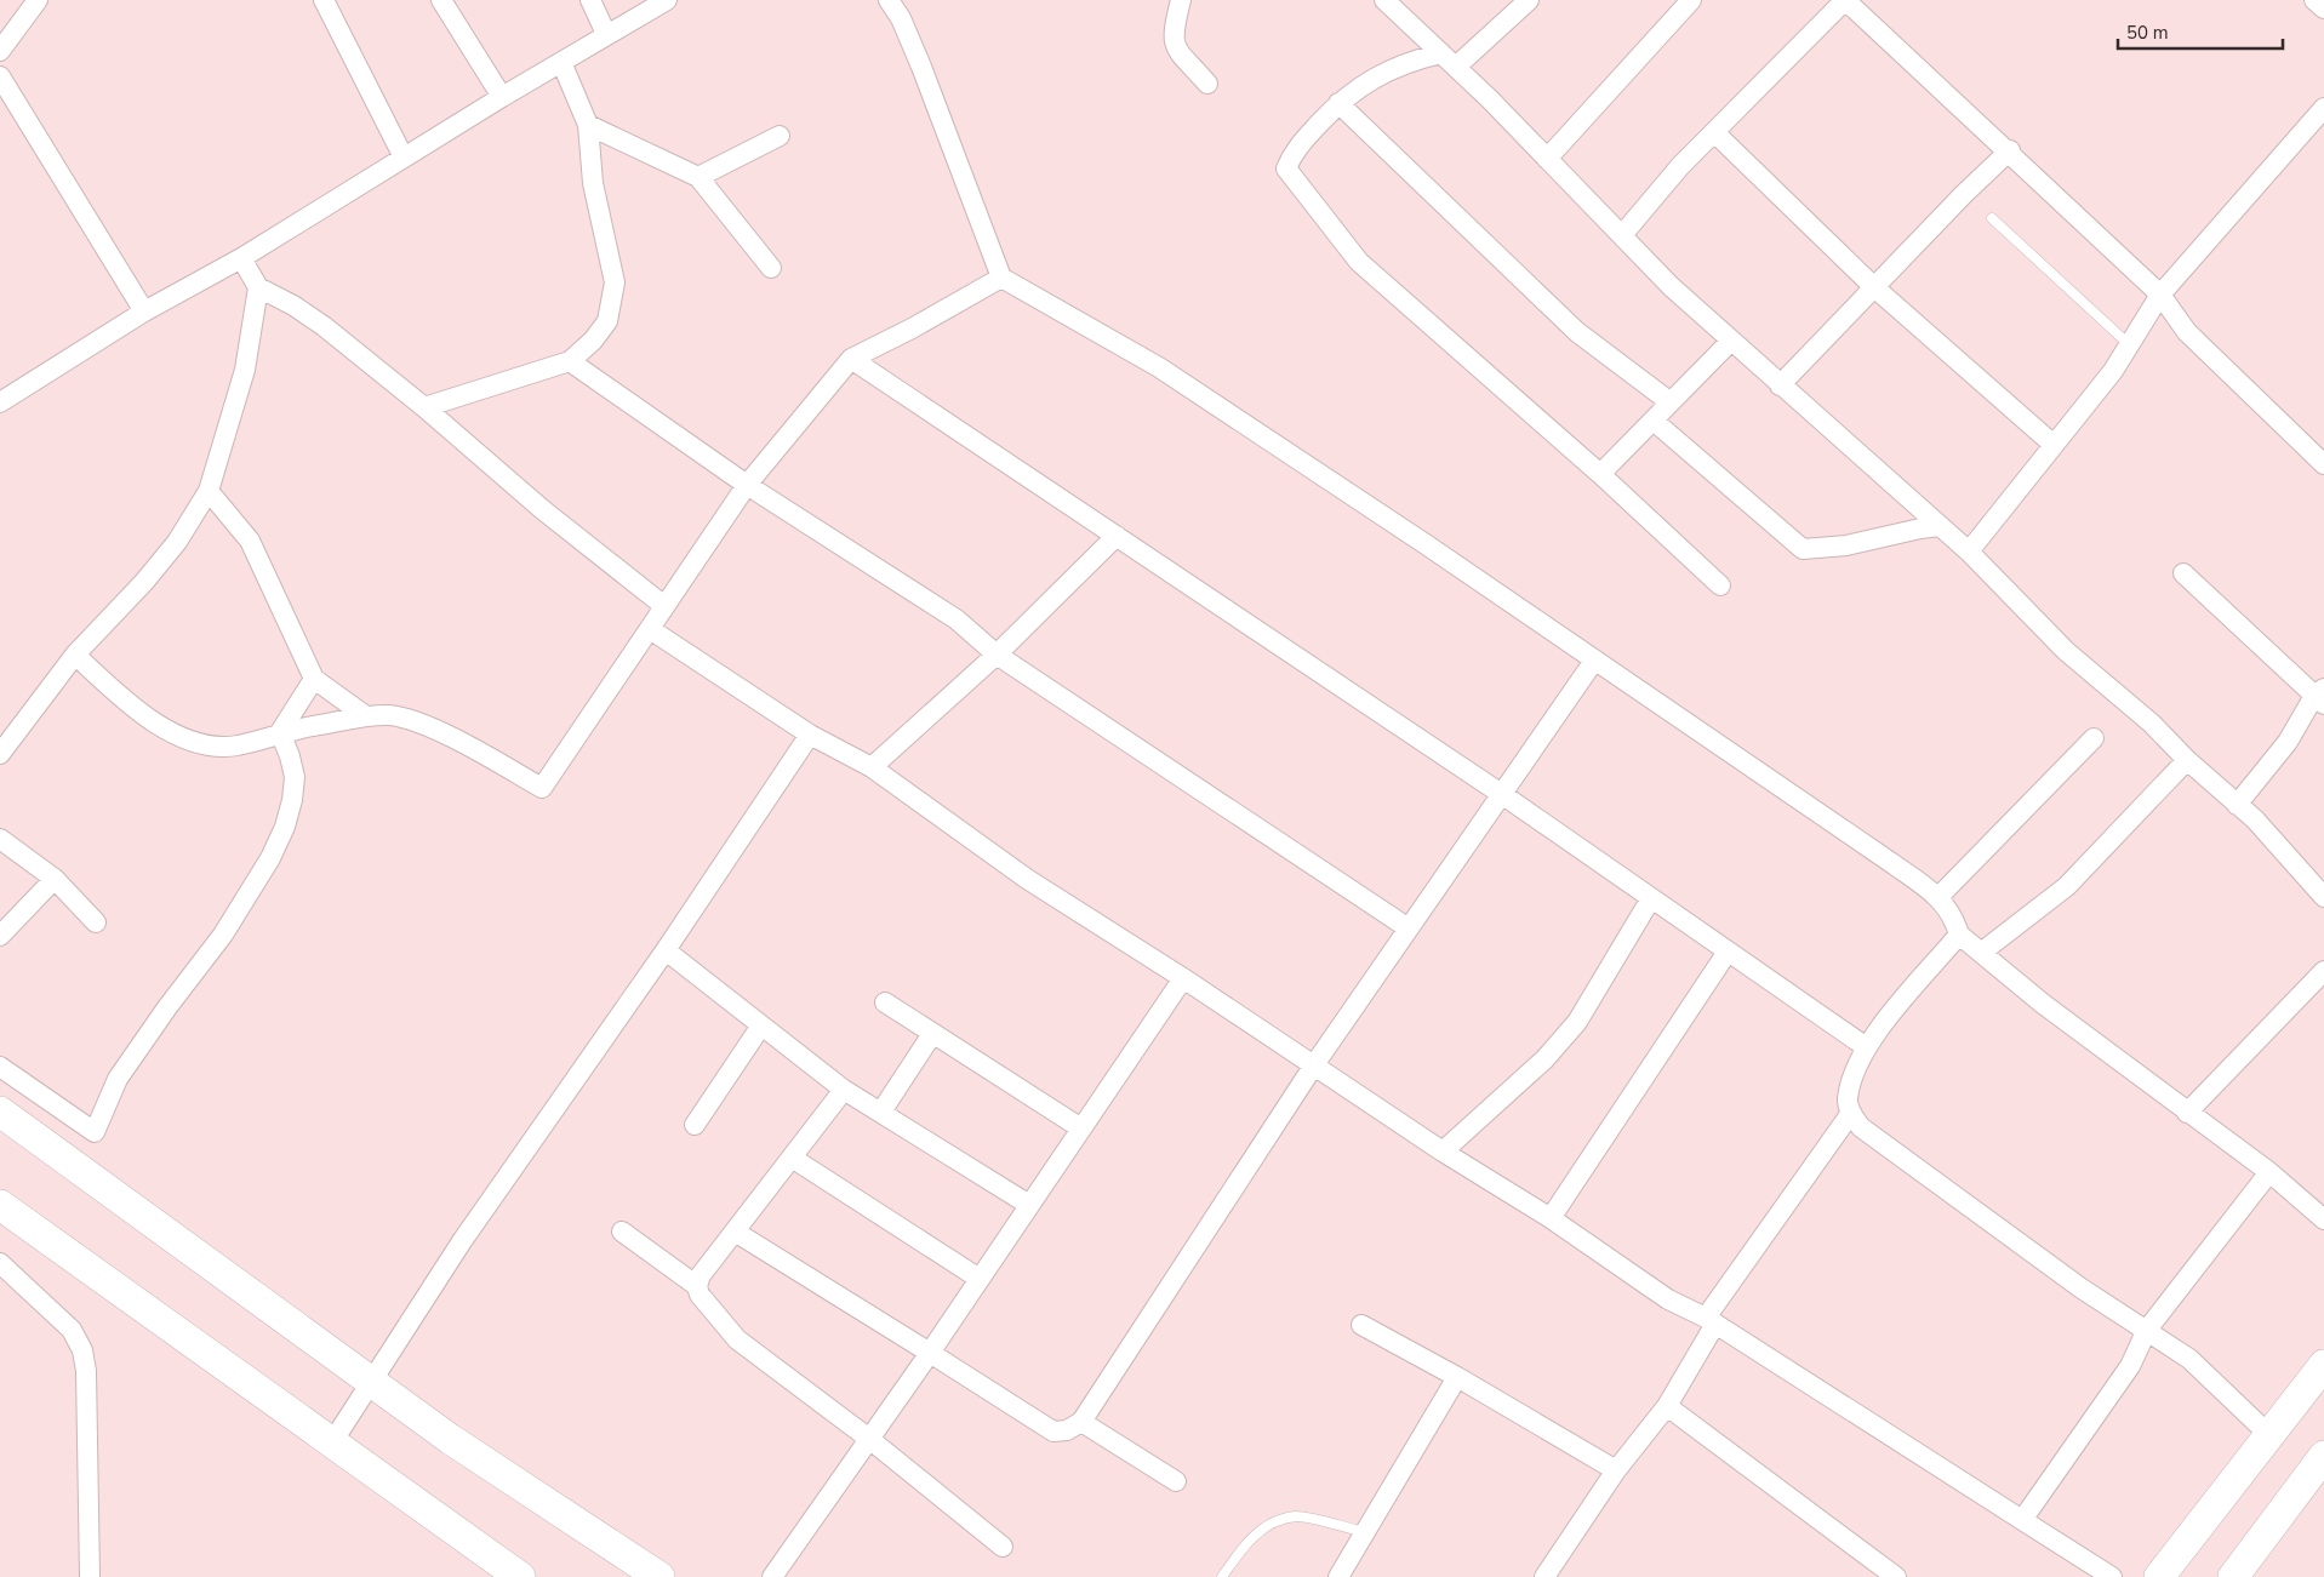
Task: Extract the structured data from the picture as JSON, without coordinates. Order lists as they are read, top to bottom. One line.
{"scale_bar":"50 m"}
